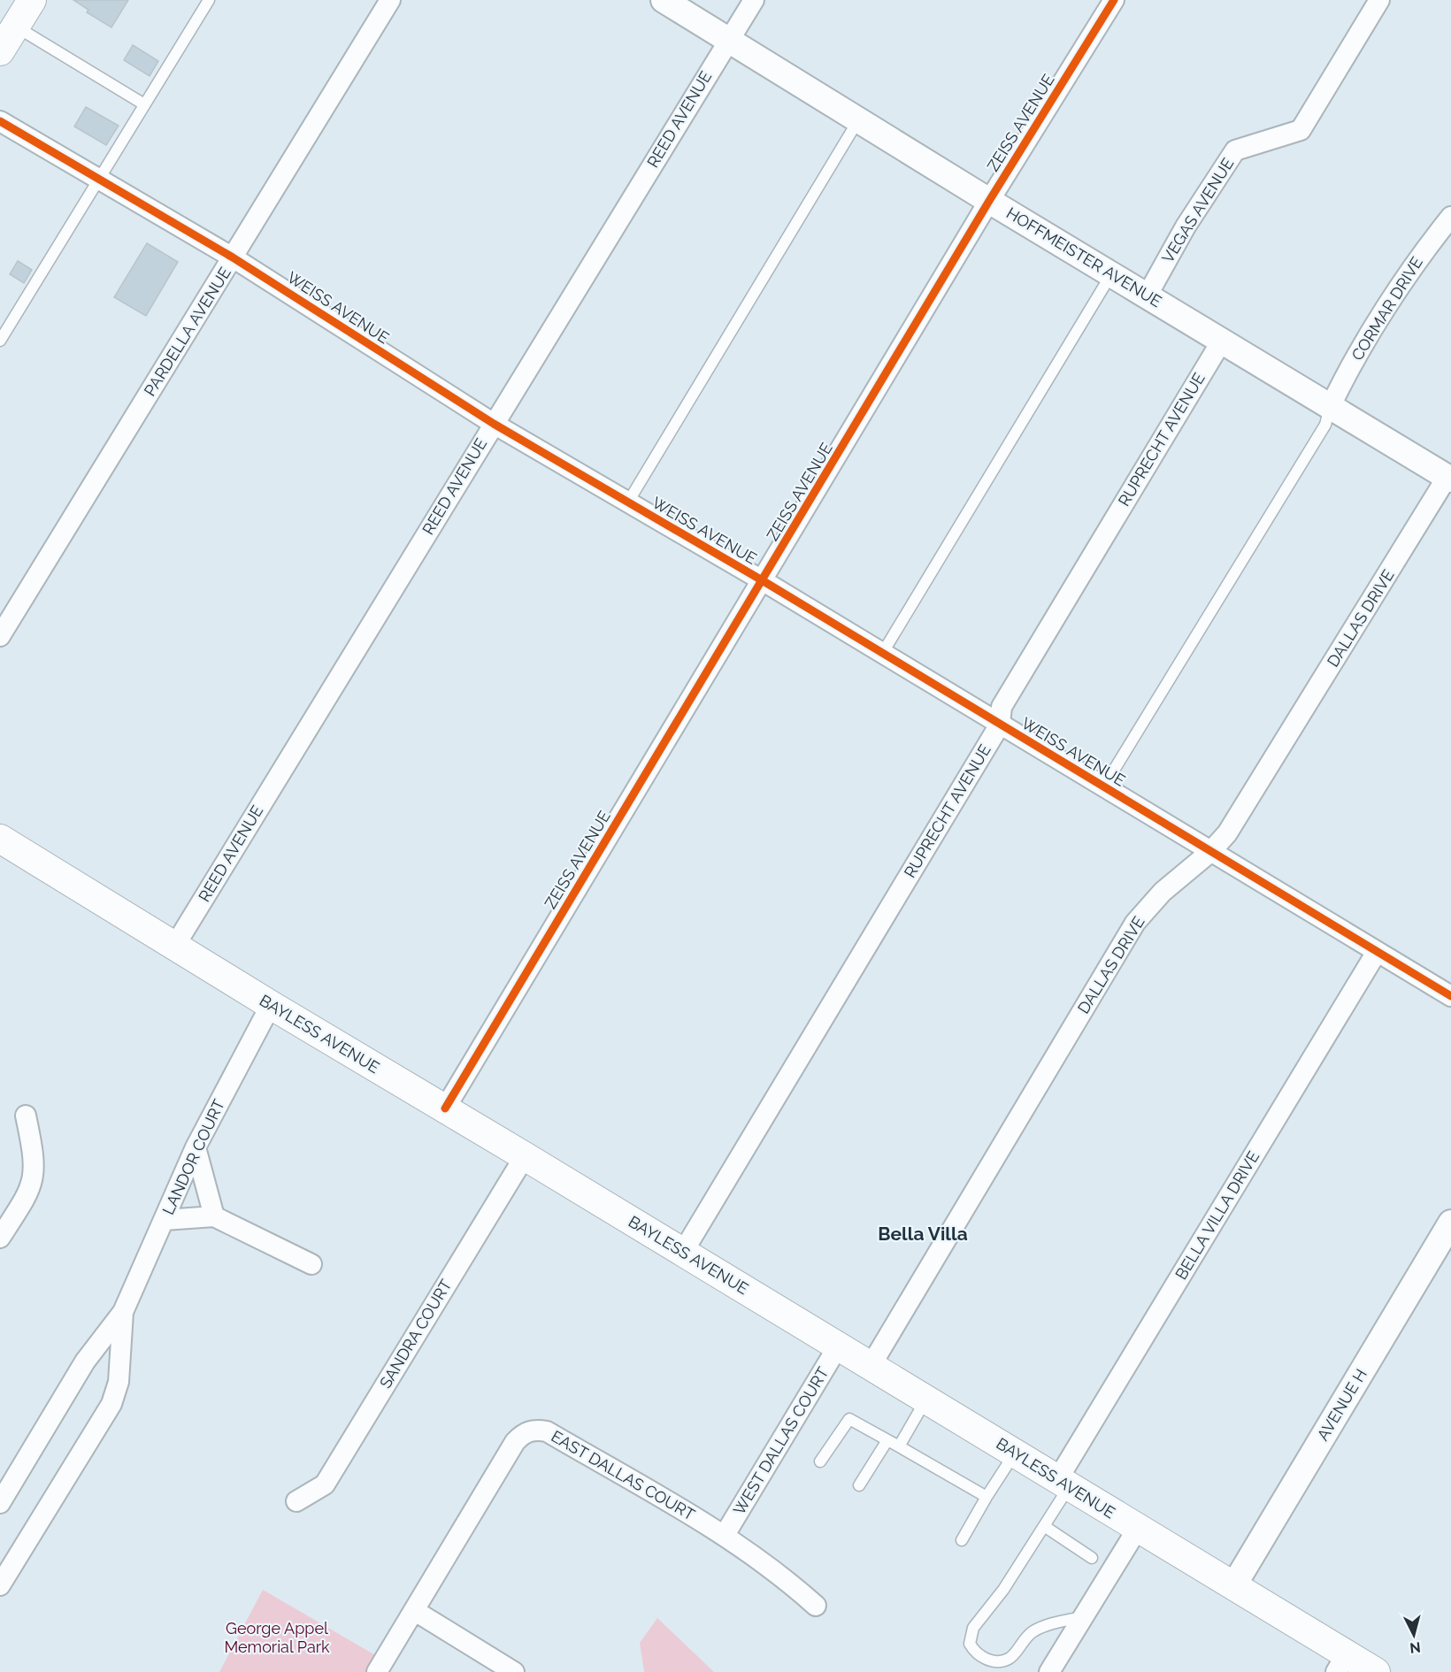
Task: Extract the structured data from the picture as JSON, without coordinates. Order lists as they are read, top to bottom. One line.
{"streets":{"main road":["BAYLESS AVENUE"],"street":["REED AVENUE","ZEISS AVENUE","VEGAS AVENUE","HOFFMEISTER AVENUE","WEISS AVENUE","CORMAR DRIVE","PARDELLA AVENUE","RUPRECHT AVENUE","DALLAS DRIVE","LANDOR COURT","BELLA VILLA DRIVE","SANDRA COURT","AVENUE H","WEST DALLAS COURT","EAST DALLAS COURT"]},"crossings":[["REED AVENUE","HOFFMEISTER AVENUE"],["REED AVENUE","WEISS AVENUE"],["REED AVENUE","BAYLESS AVENUE"],["ZEISS AVENUE","HOFFMEISTER AVENUE"],["ZEISS AVENUE","WEISS AVENUE"],["ZEISS AVENUE","BAYLESS AVENUE"],["VEGAS AVENUE","HOFFMEISTER AVENUE"],["HOFFMEISTER AVENUE","CORMAR DRIVE"],["HOFFMEISTER AVENUE","RUPRECHT AVENUE"],["HOFFMEISTER AVENUE","DALLAS DRIVE"],["WEISS AVENUE","PARDELLA AVENUE"],["WEISS AVENUE","RUPRECHT AVENUE"],["WEISS AVENUE","DALLAS DRIVE"],["WEISS AVENUE","BELLA VILLA DRIVE"],["RUPRECHT AVENUE","BAYLESS AVENUE"],["DALLAS DRIVE","BAYLESS AVENUE"],["BAYLESS AVENUE","LANDOR COURT"],["BAYLESS AVENUE","BELLA VILLA DRIVE"],["BAYLESS AVENUE","SANDRA COURT"],["BAYLESS AVENUE","AVENUE H"],["BAYLESS AVENUE","WEST DALLAS COURT"],["WEST DALLAS COURT","EAST DALLAS COURT"]],"districts":["Bella Villa"],"parks":["George Appel Memorial Park"],"north":"bottom"}
